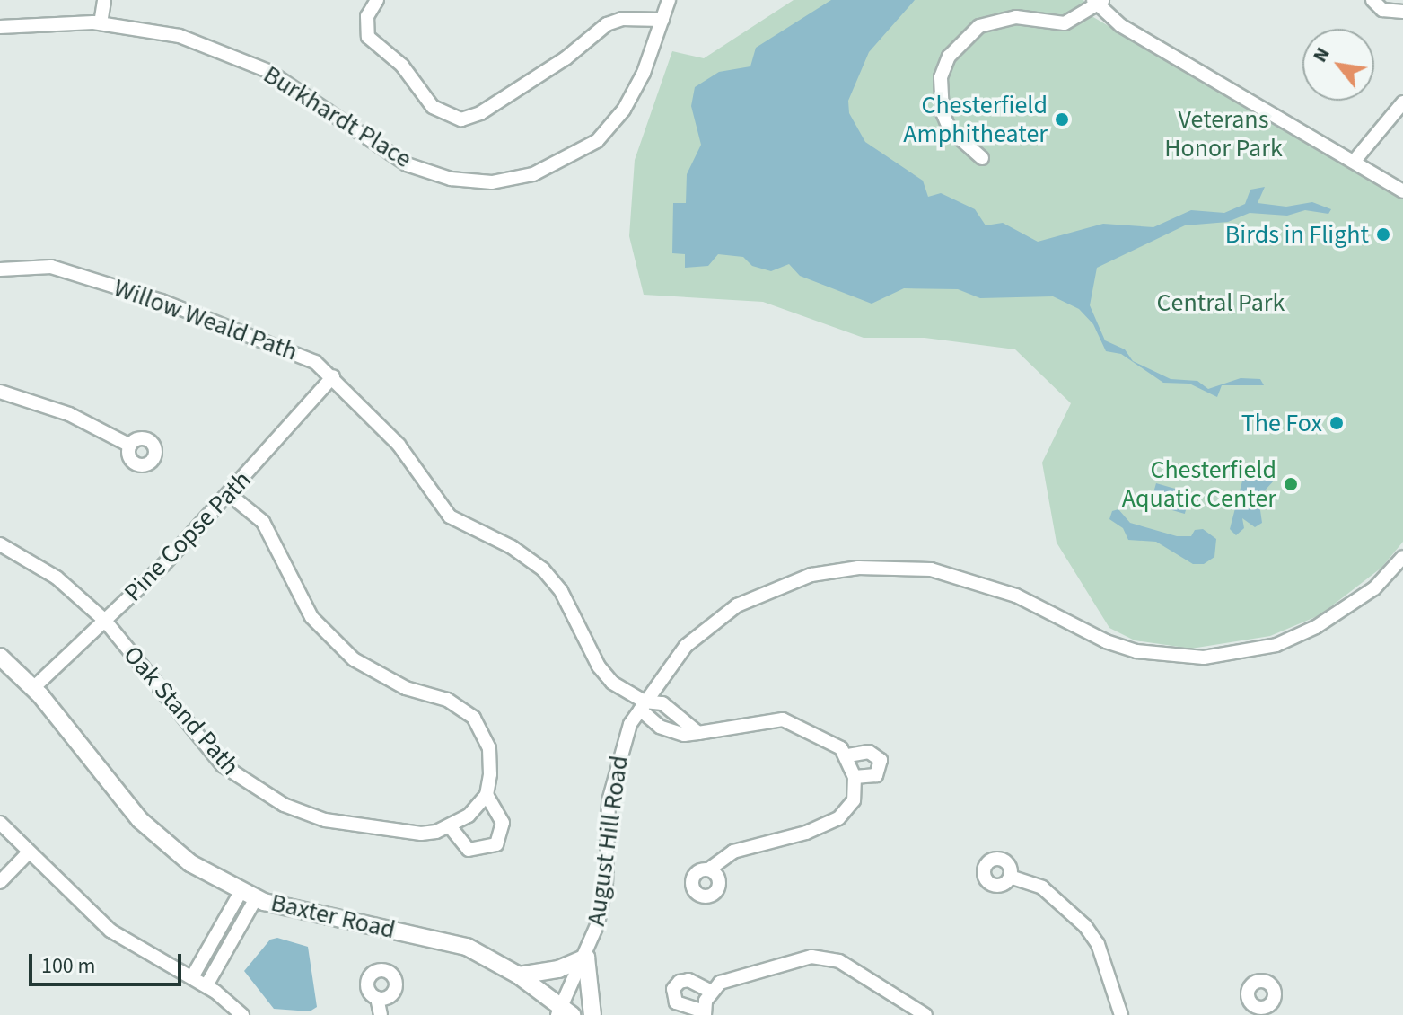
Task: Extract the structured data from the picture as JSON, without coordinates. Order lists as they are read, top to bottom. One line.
{"streets":{"main road":["Baxter Road"],"street":["Burkhardt Place","Willow Weald Path","Pine Copse Path","Oak Stand Path","August Hill Road"]},"crossings":[["Willow Weald Path","Pine Copse Path"],["Willow Weald Path","August Hill Road"],["Pine Copse Path","Oak Stand Path"],["Pine Copse Path","Baxter Road"],["August Hill Road","Baxter Road"]],"parks":["Veterans Honor Park","Central Park"],"places":["Chesterfield Amphitheater","Birds in Flight","The Fox","Chesterfield Aquatic Center"],"scale_bar":"100 m","north":"top left"}
